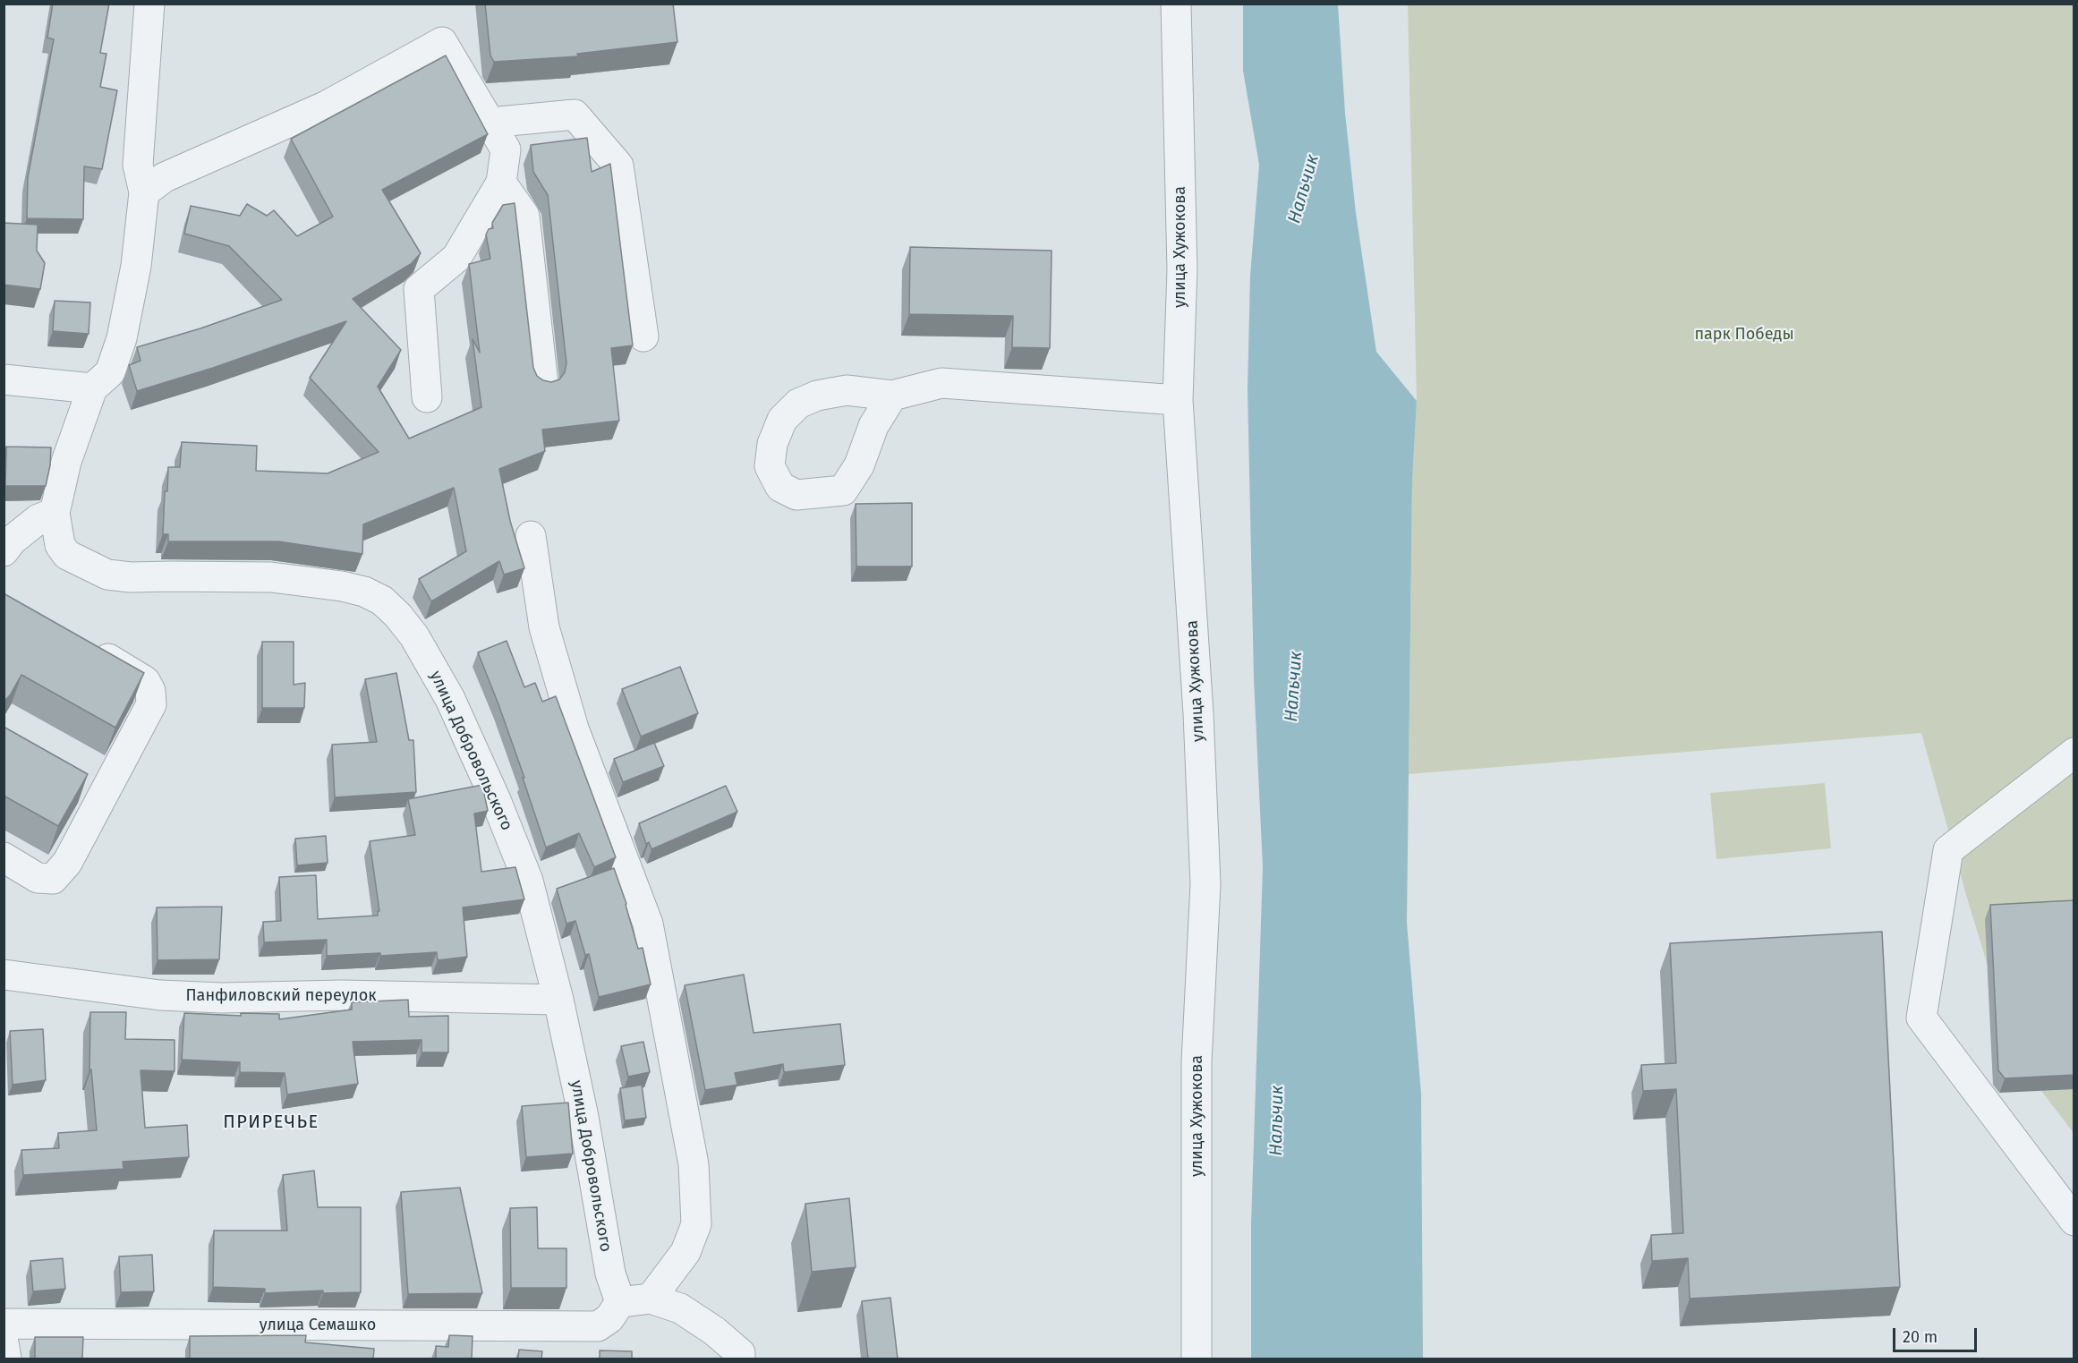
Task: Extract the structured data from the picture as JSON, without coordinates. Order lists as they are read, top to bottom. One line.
{"streets":{"street":["улица Хужокова","улица Добровольского","Панфиловский переулок","улица Семашко"]},"crossings":[["улица Добровольского","Панфиловский переулок"],["улица Добровольского","улица Семашко"]],"districts":["ПРИРЕЧЬЕ"],"water":["Нальчик"],"parks":["парк Победы"],"scale_bar":"20 m"}
